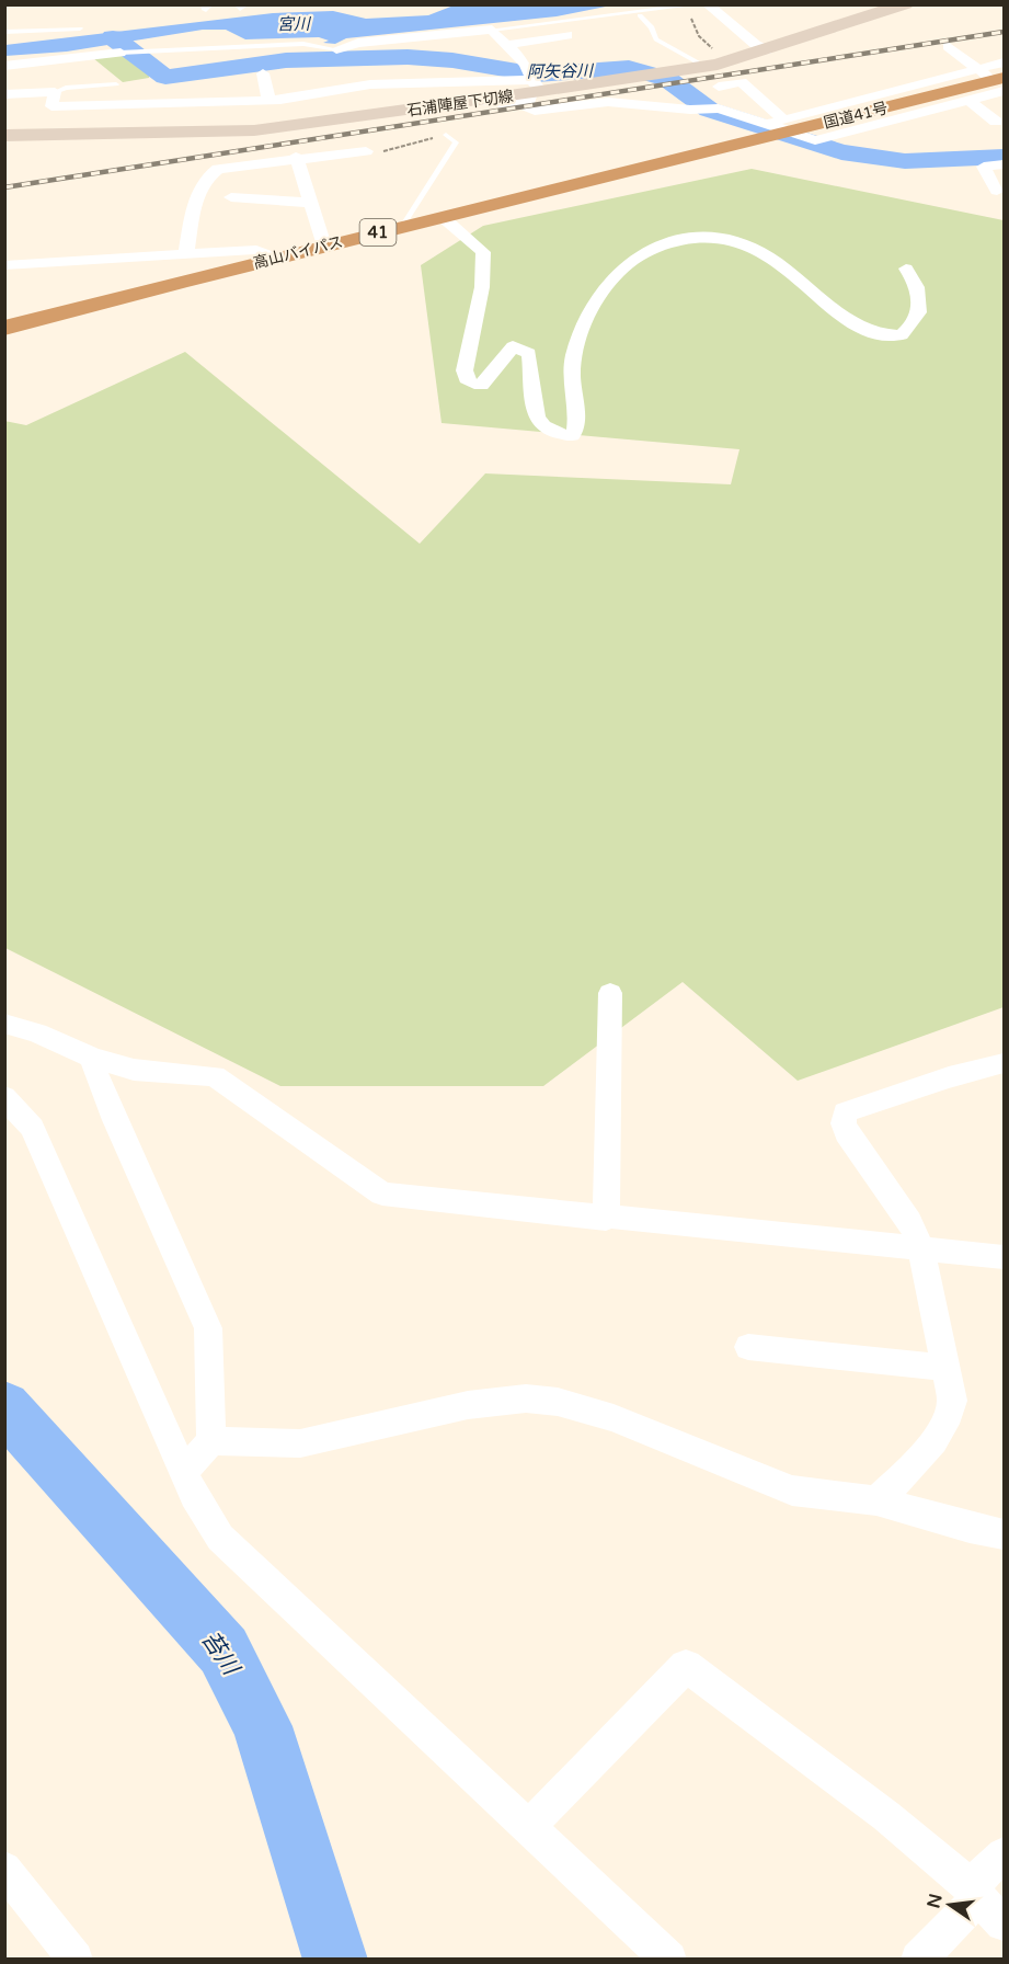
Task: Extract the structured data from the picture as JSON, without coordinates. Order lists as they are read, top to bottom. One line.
{"streets":{"highway":["国道41号","41","高山バイパス"],"main road":["石浦陣屋下切線"]},"crossings":[["国道41号","高山バイパス"]],"water":["宮川","阿矢谷川","苔川"],"north":"left"}
